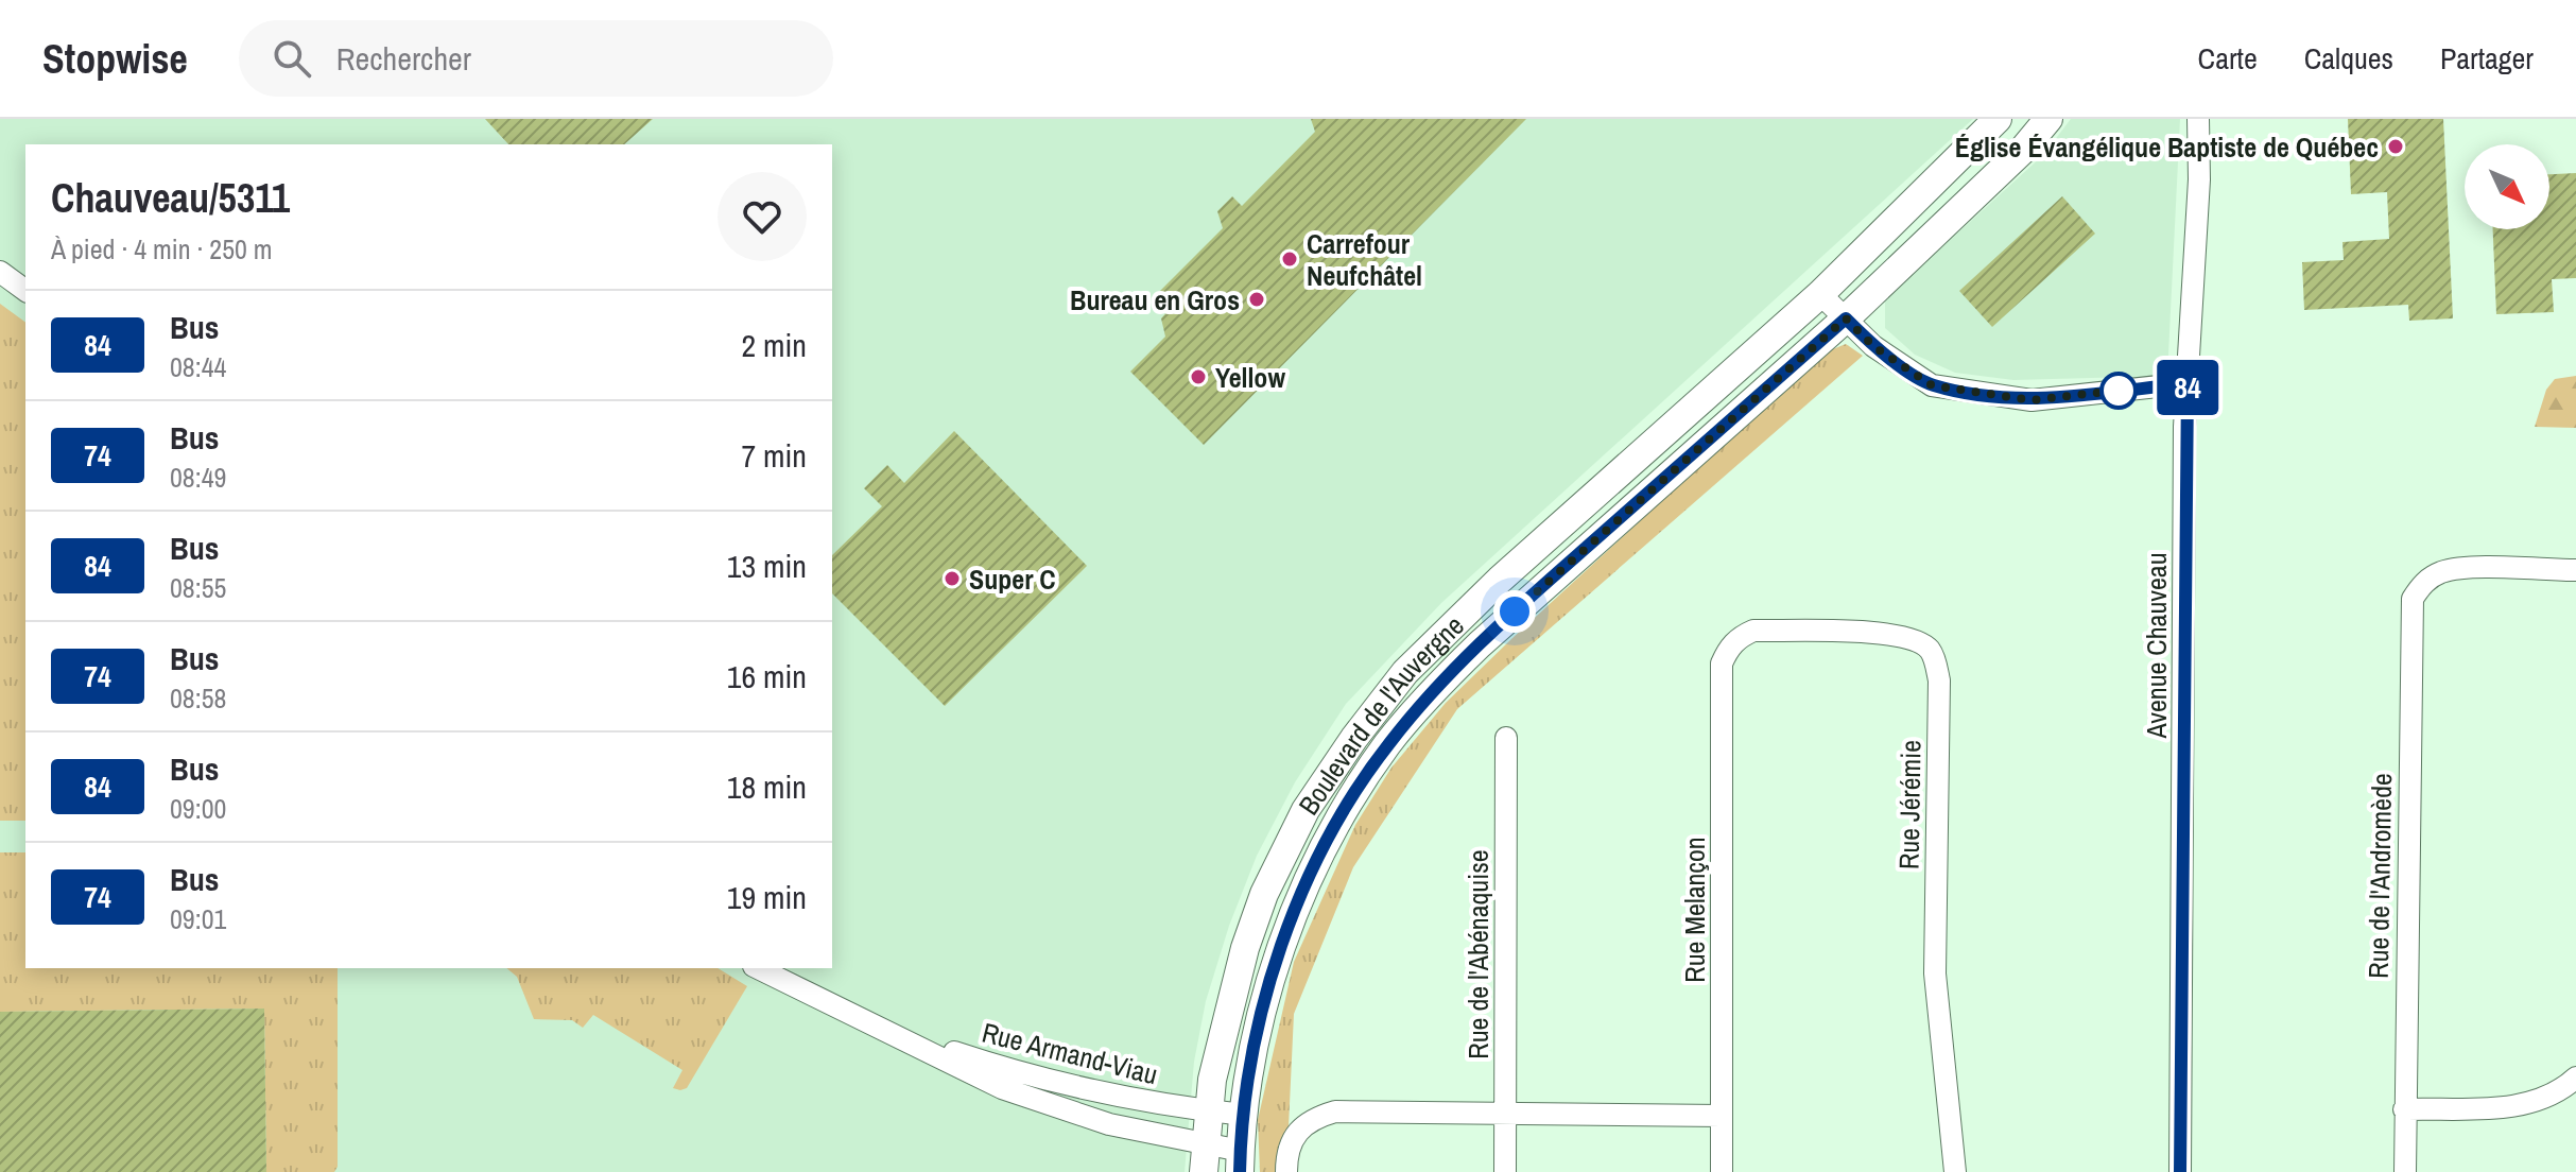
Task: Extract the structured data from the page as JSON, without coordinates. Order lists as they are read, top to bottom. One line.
{"streets":{"main road":["Boulevard de l'Auvergne"],"street":["Avenue Chauveau","Rue Jérémie","Rue de l'Andromède","Rue Melançon","Rue de l'Abénaquise","Rue Armand-Viau"]},"crossings":[["Boulevard de l'Auvergne","Rue Armand-Viau"],["Rue Jérémie","Rue Melançon"]],"places":["Église Évangélique Baptiste de Québec","Carrefour Neufchâtel","Bureau en Gros","Yellow","Super C"],"lines":["bus line 84"],"north":"bottom right","page":{"header":"Stopwise","search":"Rechercher","nav":["Carte","Calques","Partager"],"on_map":"84","heading":["Chauveau/5311","À pied · 4 min · 250 m"],"list":[{"mark":"84","name":"Bus","note":"08:44","value":"2 min"},{"mark":"74","name":"Bus","note":"08:49","value":"7 min"},{"mark":"84","name":"Bus","note":"08:55","value":"13 min"},{"mark":"74","name":"Bus","note":"08:58","value":"16 min"},{"mark":"84","name":"Bus","note":"09:00","value":"18 min"},{"mark":"74","name":"Bus","note":"09:01","value":"19 min"}]}}
